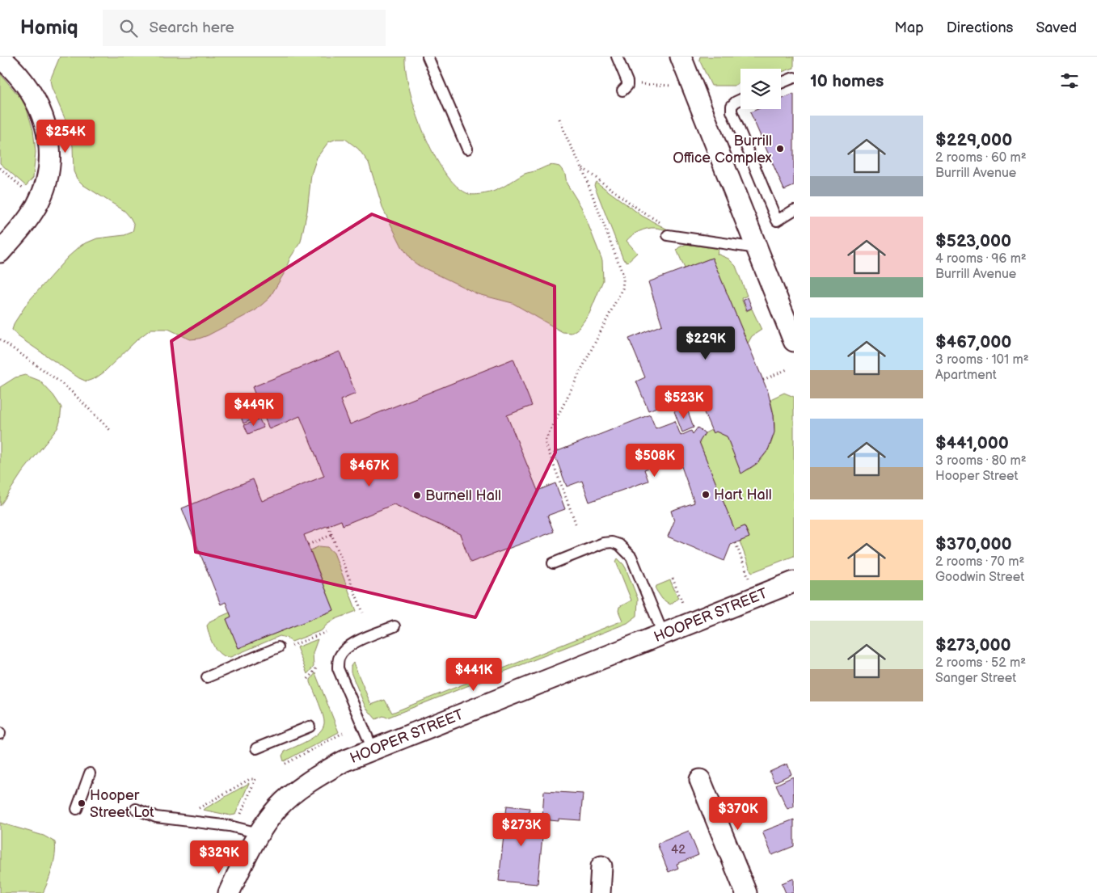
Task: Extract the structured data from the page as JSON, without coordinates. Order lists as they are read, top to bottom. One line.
{"streets":{"street":["HOOPER STREET"]},"places":["Burrill Office Complex","Hart Hall","Burnell Hall","Hooper Street Lot"],"house_numbers":["42"],"page":{"header":"Homiq","search":"Search here","nav":["Map","Directions","Saved"],"heading":"10 homes","list":[{"name":"$229,000","note":"2 rooms · 60 m² · Burrill Avenue"},{"name":"$523,000","note":"4 rooms · 96 m² · Burrill Avenue"},{"name":"$467,000","note":"3 rooms · 101 m² · Apartment"},{"name":"$441,000","note":"3 rooms · 80 m² · Hooper Street"},{"name":"$370,000","note":"2 rooms · 70 m² · Goodwin Street"},{"name":"$273,000","note":"2 rooms · 52 m² · Sanger Street"}],"price":["$254K","$229K","$523K","$449K","$508K","$467K","$441K","$370K","$273K","$329K"]}}
